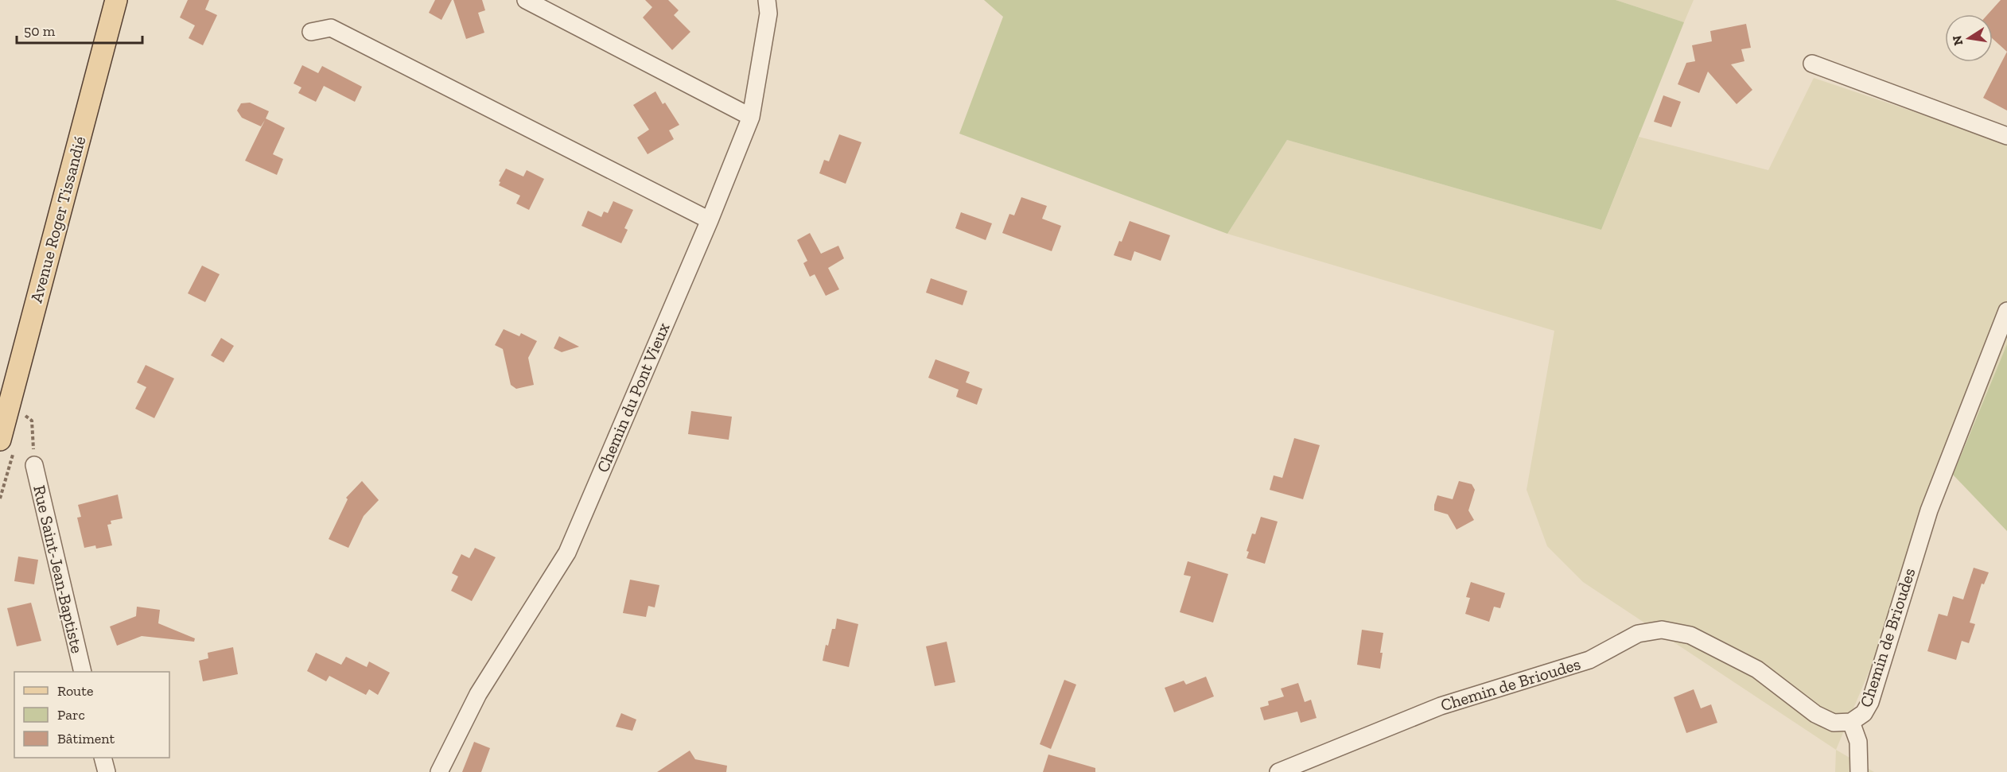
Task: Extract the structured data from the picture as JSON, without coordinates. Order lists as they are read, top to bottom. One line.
{"streets":{"main road":["Avenue Roger Tissandié"],"street":["Chemin du Pont Vieux","Rue Saint-Jean-Baptiste","Chemin de Brioudes"]},"legend":["Route","Parc","Bâtiment"],"scale_bar":"50 m","north":"left"}
